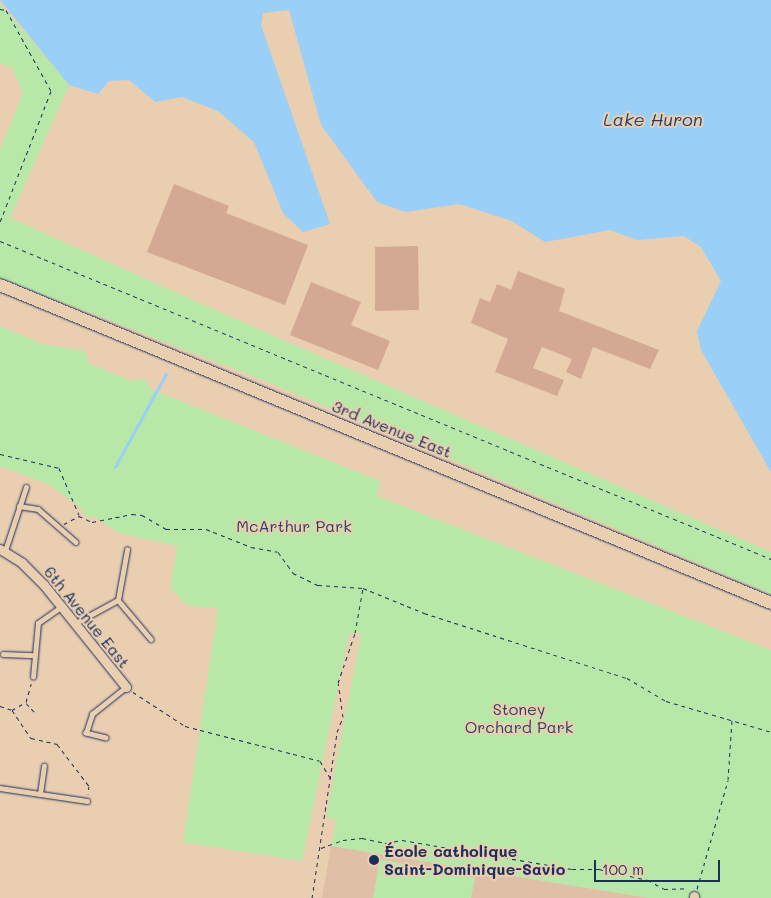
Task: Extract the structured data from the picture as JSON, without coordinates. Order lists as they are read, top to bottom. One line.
{"streets":{"main road":["3rd Avenue East"],"street":["6th Avenue East"]},"water":["Lake Huron"],"parks":["McArthur Park","Stoney Orchard Park"],"places":["École catholique Saint-Dominique-Savio"],"scale_bar":"100 m"}
